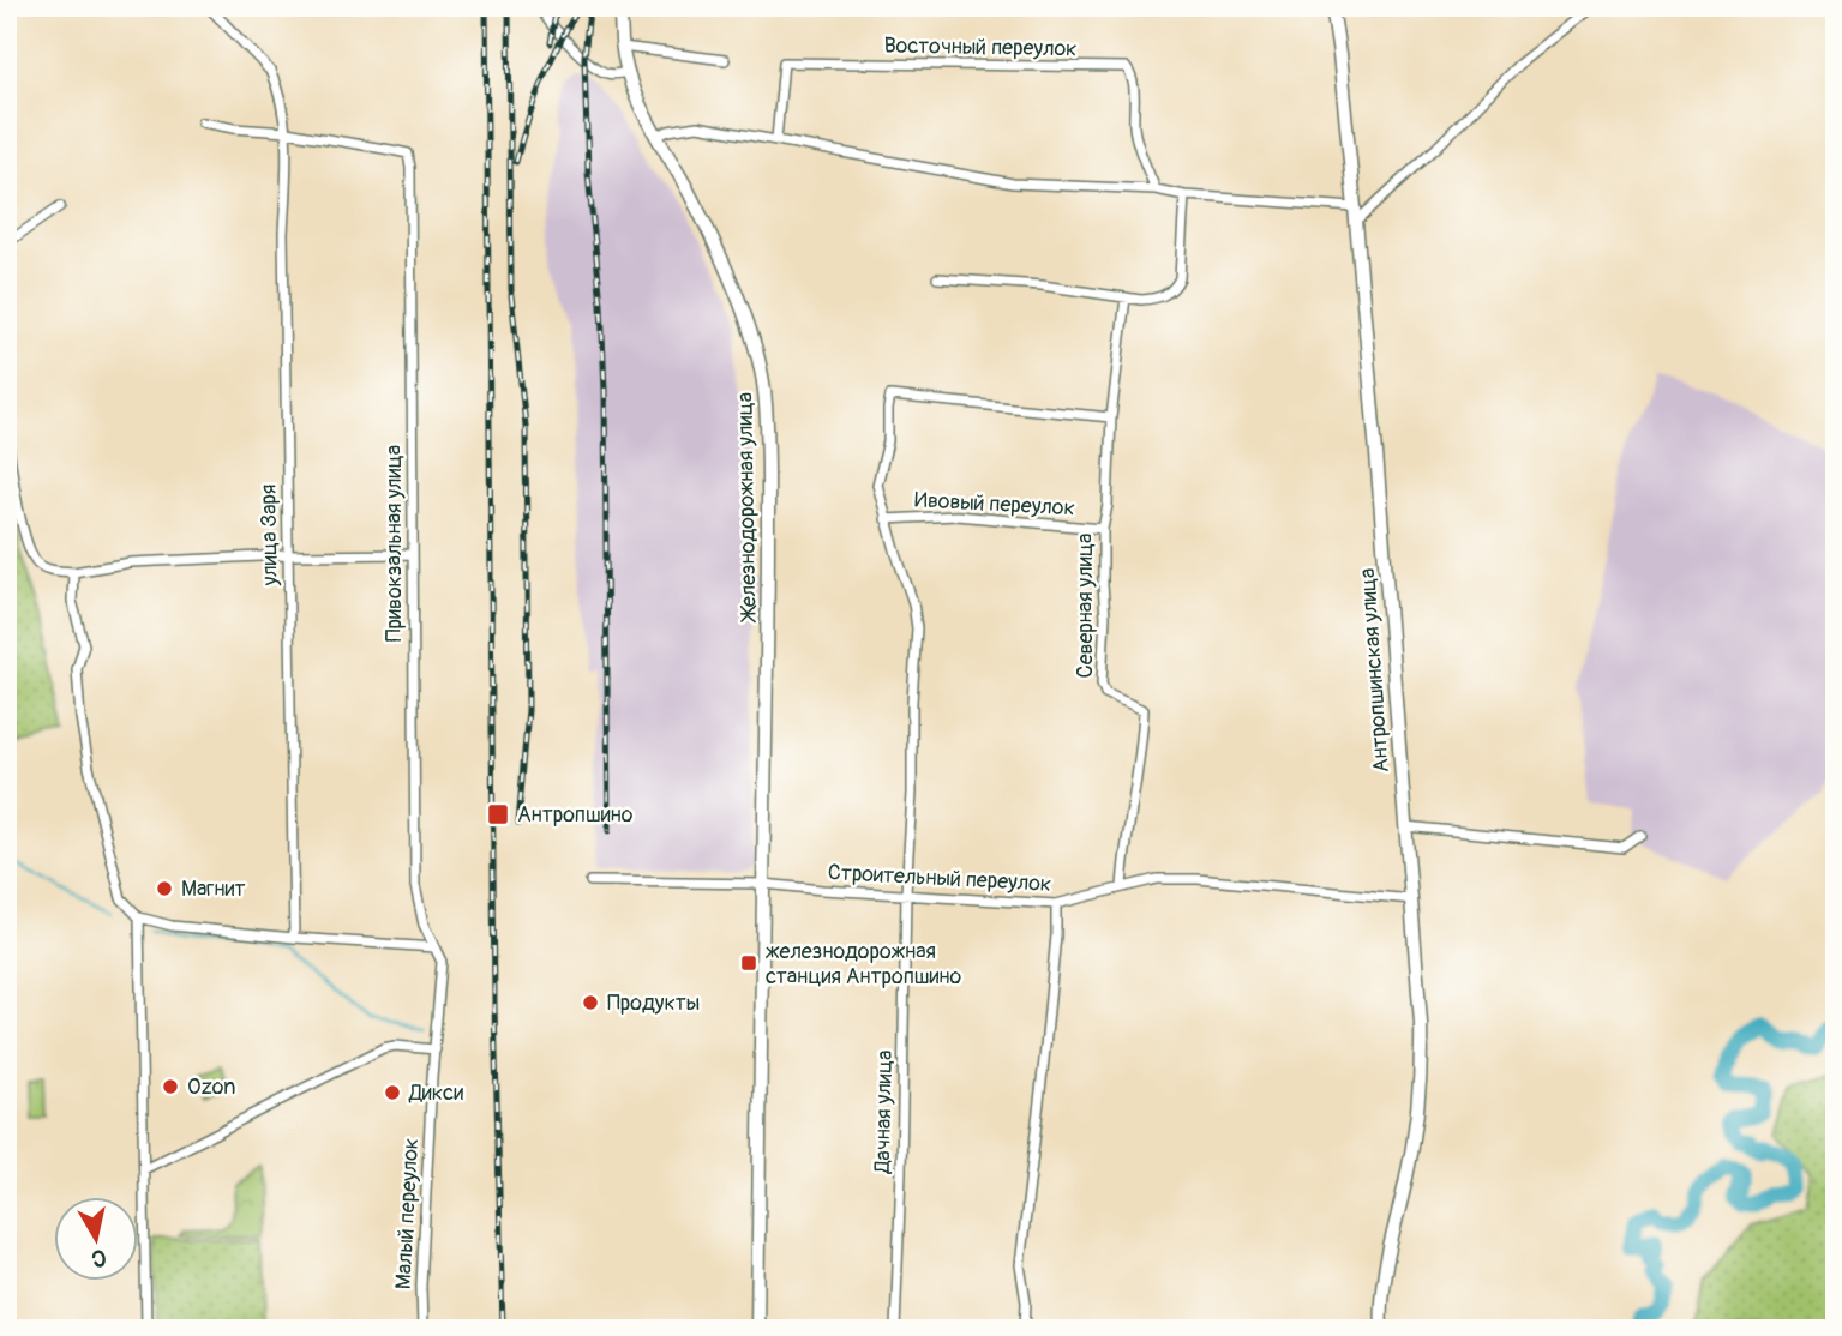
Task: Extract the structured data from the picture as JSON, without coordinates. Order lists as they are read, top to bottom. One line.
{"streets":{"street":["Восточный переулок","Ивовый переулок","Железнодорожная улица","улица Заря","Привокзальная улица","Северная улица","Антропшинская улица","Строительный переулок","Дачная улица","Малый переулок"]},"crossings":[["Ивовый переулок","Северная улица"],["Ивовый переулок","Дачная улица"],["Железнодорожная улица","Строительный переулок"],["улица Заря","Привокзальная улица"],["Привокзальная улица","Малый переулок"],["Северная улица","Строительный переулок"],["Антропшинская улица","Строительный переулок"],["Строительный переулок","Дачная улица"]],"places":{"transit":["Антропшино","железнодорожная станция Антропшино"],"other":["Магнит","Продукты","Ozon","Дикси"]},"north":"bottom"}
